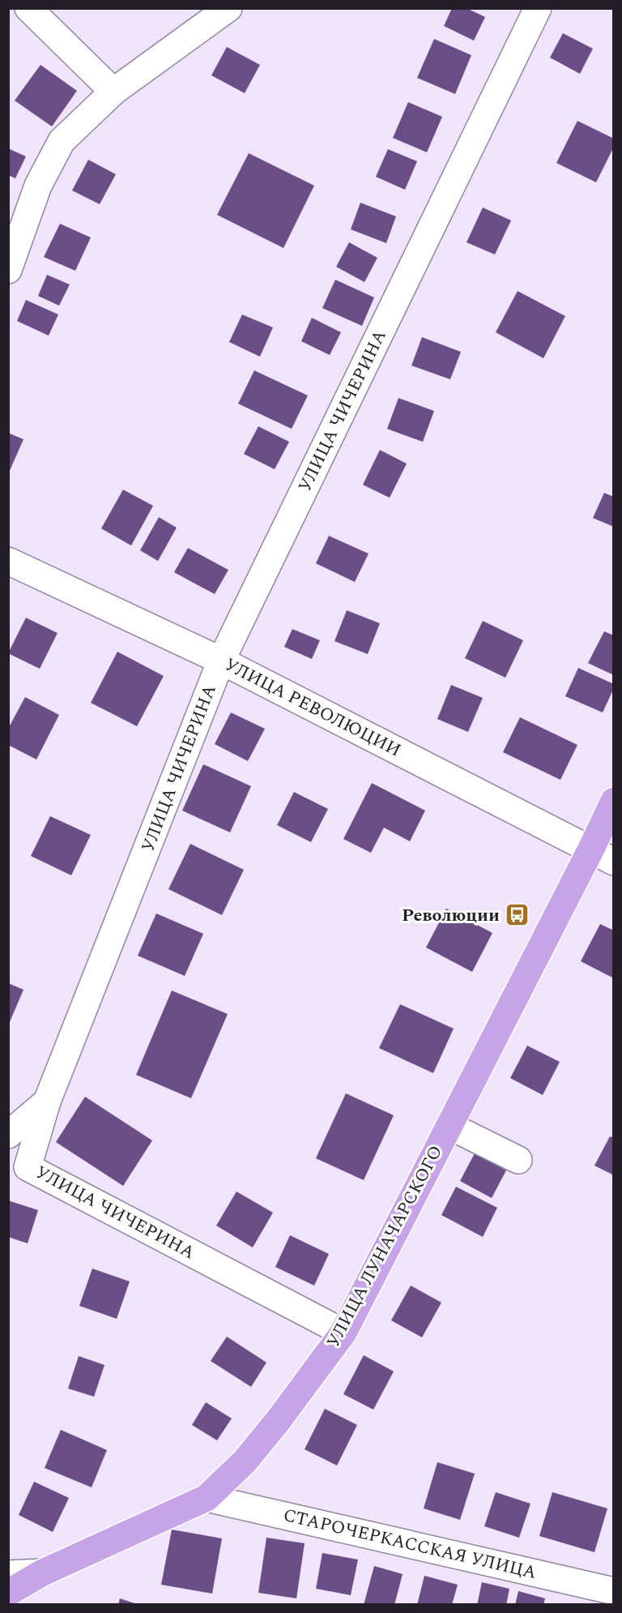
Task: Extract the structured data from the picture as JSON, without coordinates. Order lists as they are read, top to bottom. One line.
{"streets":{"main road":["УЛИЦА ЛУНАЧАРСКОГО"],"street":["УЛИЦА ЧИЧЕРИНА","УЛИЦА РЕВОЛЮЦИИ","СТАРОЧЕРКАССКАЯ УЛИЦА"]},"crossings":[["УЛИЦА ЧИЧЕРИНА","УЛИЦА РЕВОЛЮЦИИ"],["УЛИЦА ЧИЧЕРИНА","УЛИЦА ЛУНАЧАРСКОГО"],["УЛИЦА РЕВОЛЮЦИИ","УЛИЦА ЛУНАЧАРСКОГО"],["УЛИЦА ЛУНАЧАРСКОГО","СТАРОЧЕРКАССКАЯ УЛИЦА"]],"places":{"bus stop":["Революции"]}}
